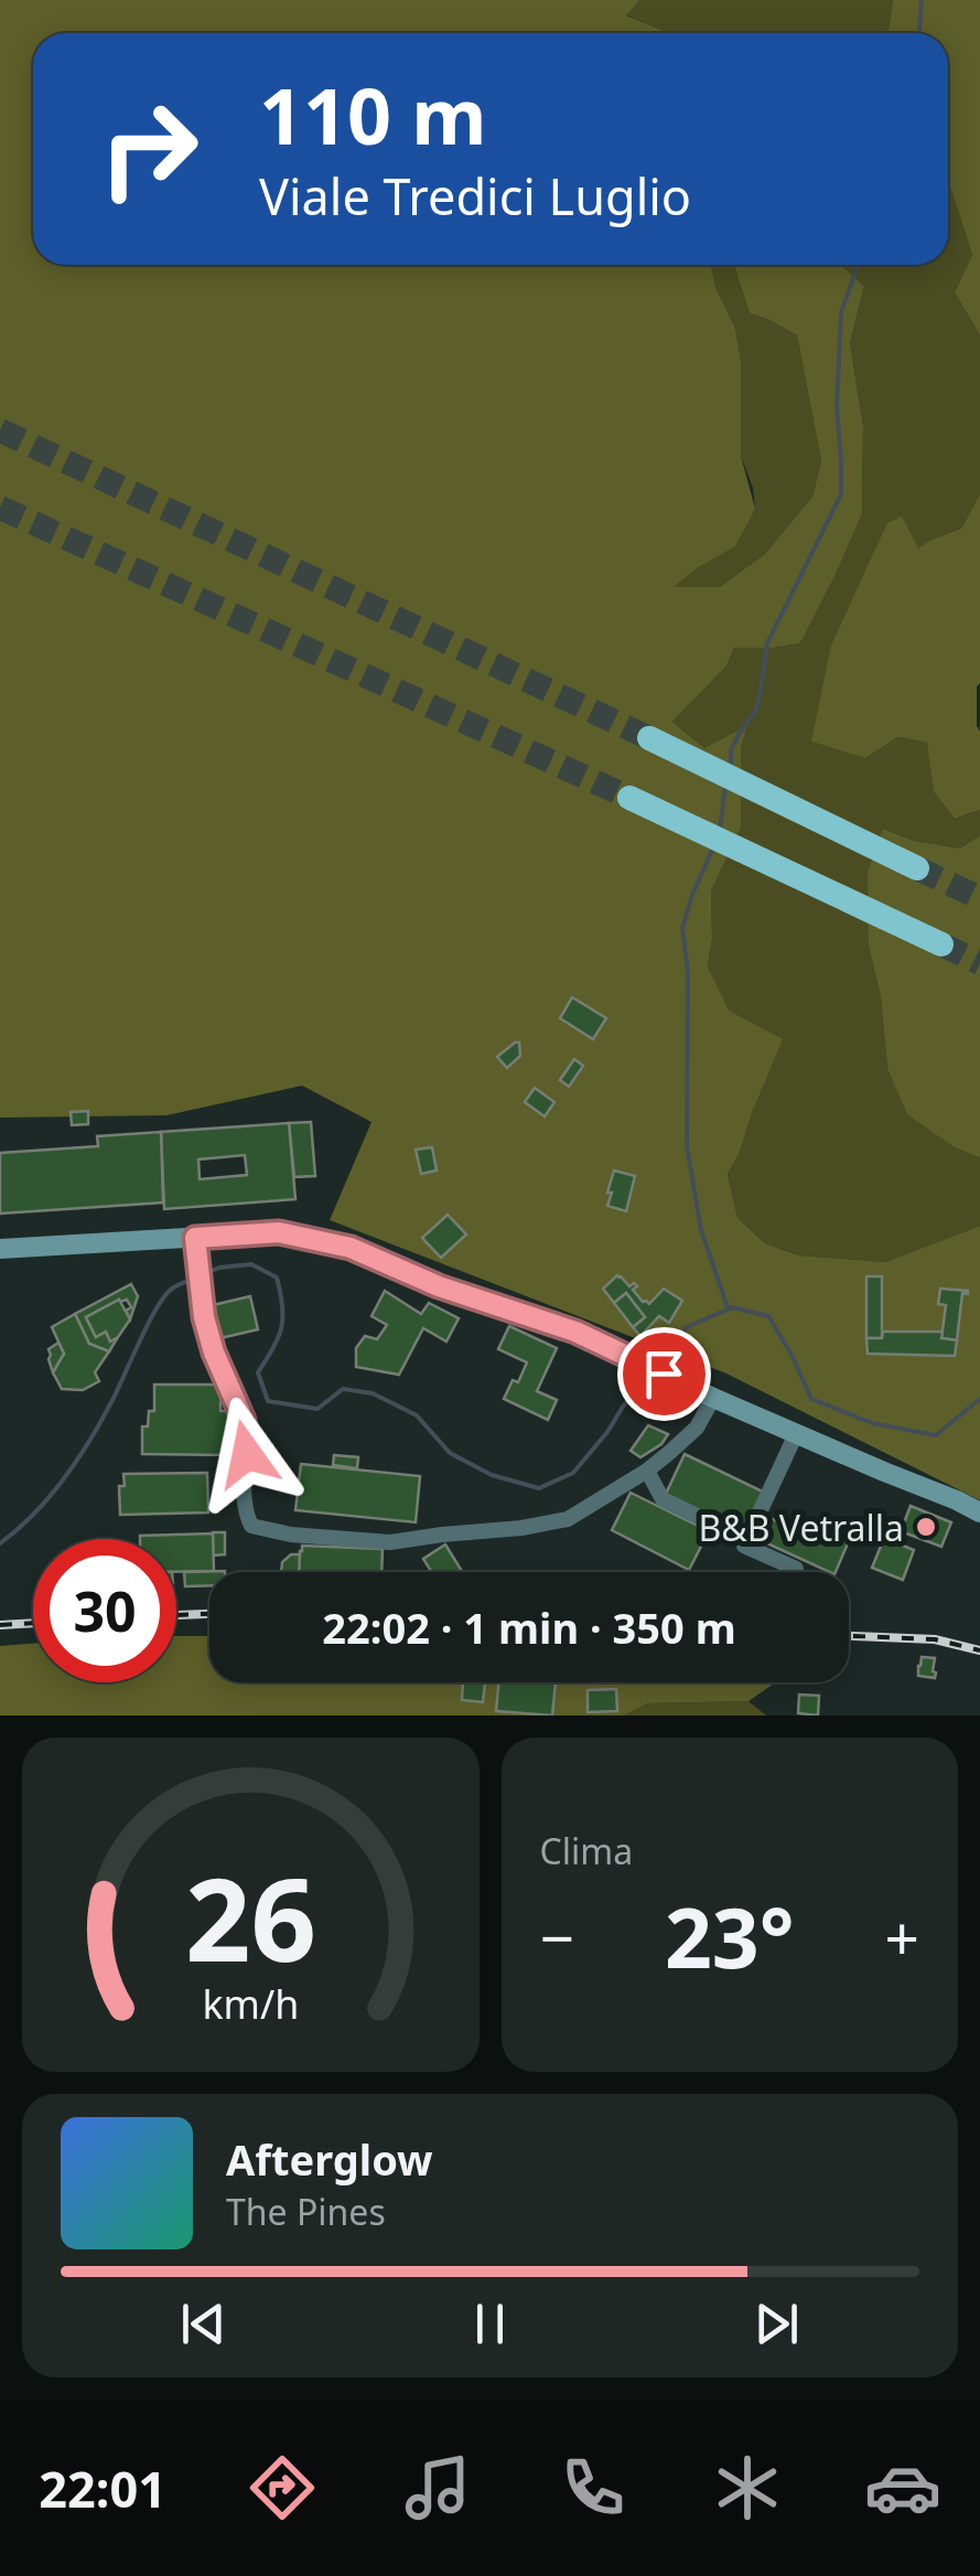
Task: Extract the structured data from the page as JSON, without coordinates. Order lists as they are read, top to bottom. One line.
{"places":["B&B Vetralla"],"page":{"turn":["110 m","Viale Tredici Luglio"],"limit":"30","trip":"22:02 · 1 min · 350 m","tile":"Clima","heat":["−","23°","+"],"song":["Afterglow","The Pines"],"tabs":"22:01","gauge":["26","km/h"]}}
